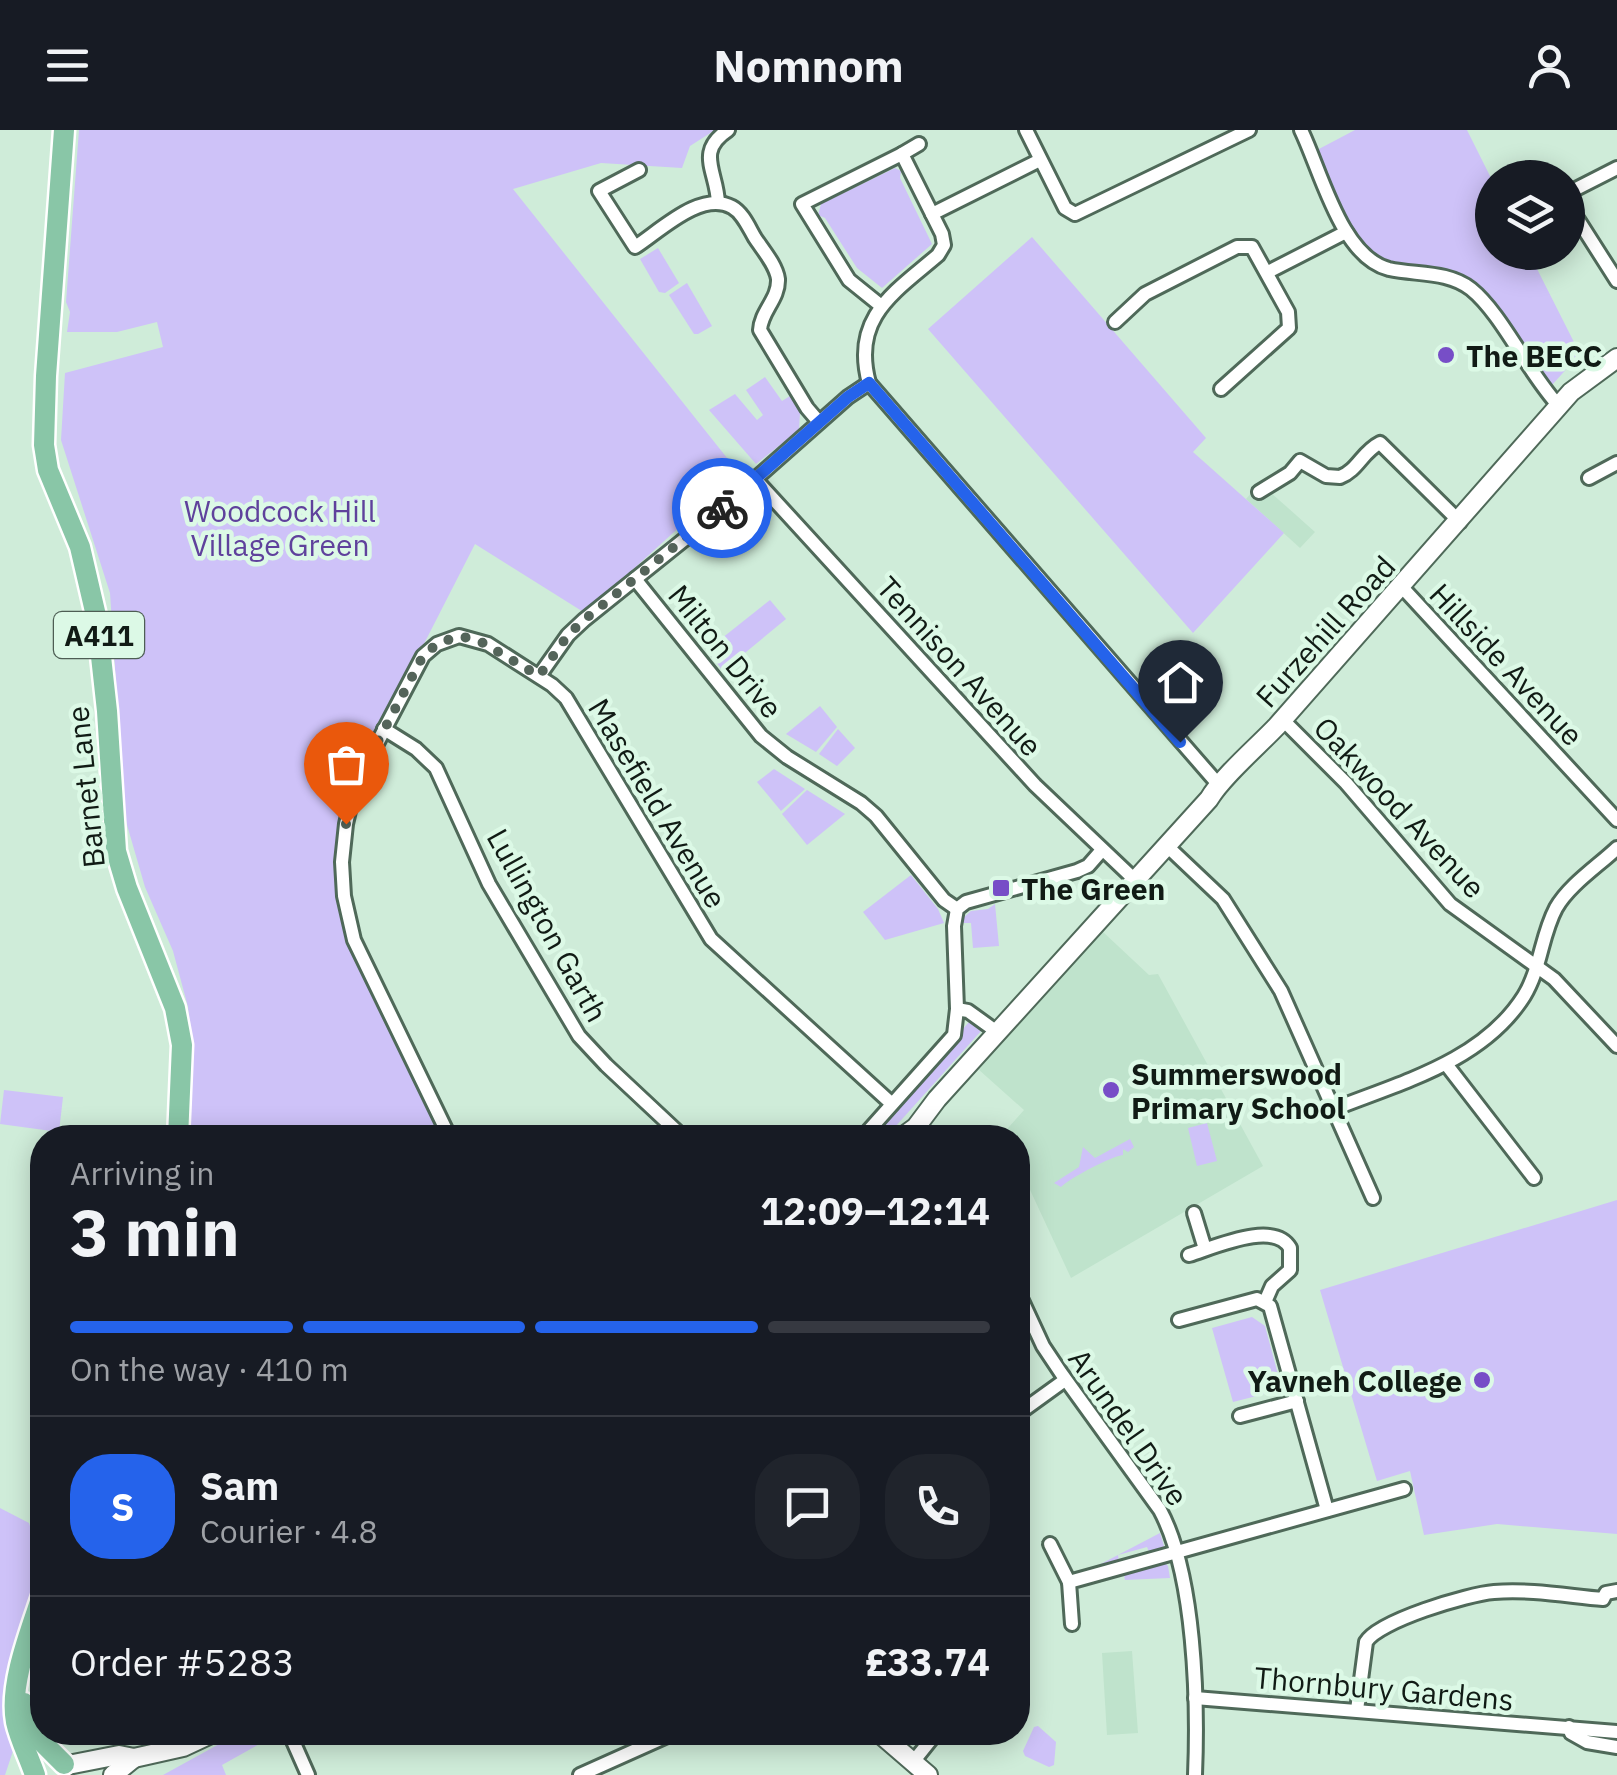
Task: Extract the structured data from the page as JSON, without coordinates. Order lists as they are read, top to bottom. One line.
{"streets":{"main road":["A411","Barnet Lane"],"street":["Furzehill Road","Milton Drive","Hillside Avenue","Tennison Avenue","Masefield Avenue","Oakwood Avenue","Lullington Garth","Arundel Drive","Thornbury Gardens"]},"crossings":[["Furzehill Road","Hillside Avenue"],["Furzehill Road","Tennison Avenue"],["Furzehill Road","Oakwood Avenue"],["Masefield Avenue","Lullington Garth"],["Arundel Drive","Thornbury Gardens"]],"parks":["Woodcock Hill Village Green"],"places":{"other":["The BECC","Summerswood Primary School","Yavneh College"],"transit":["The Green"]},"page":{"header":"Nomnom","heading":["3 min","Arriving in","12:09–12:14"],"panel":["Sam","Courier · 4.8","Order #5283","£33.74"],"bar":"On the way · 410 m","round":"S"}}
